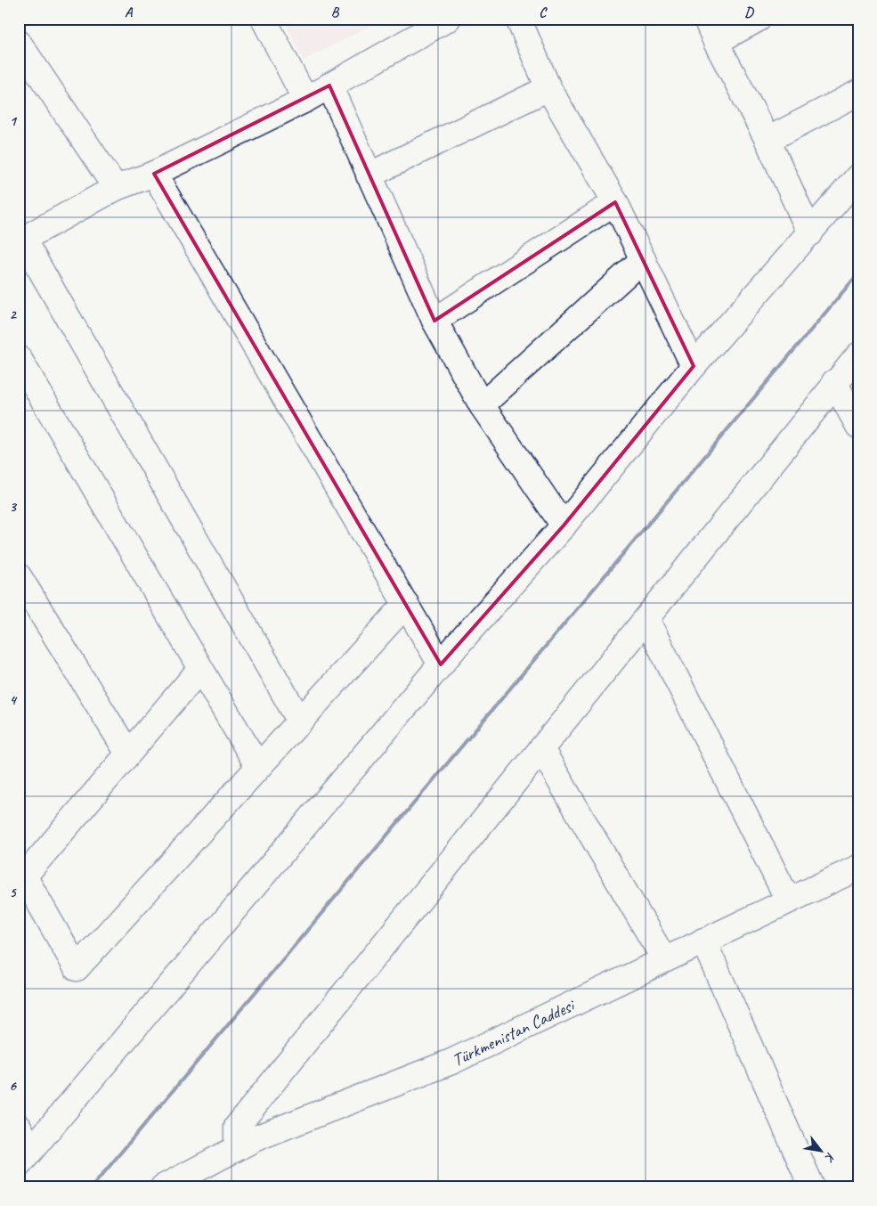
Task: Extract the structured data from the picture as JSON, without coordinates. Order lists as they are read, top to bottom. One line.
{"streets":{"street":["Türkmenistan Caddesi"]},"north":"bottom right","grid":{"columns":["A","B","C","D"],"rows":["1","2","3","4","5","6"]}}
